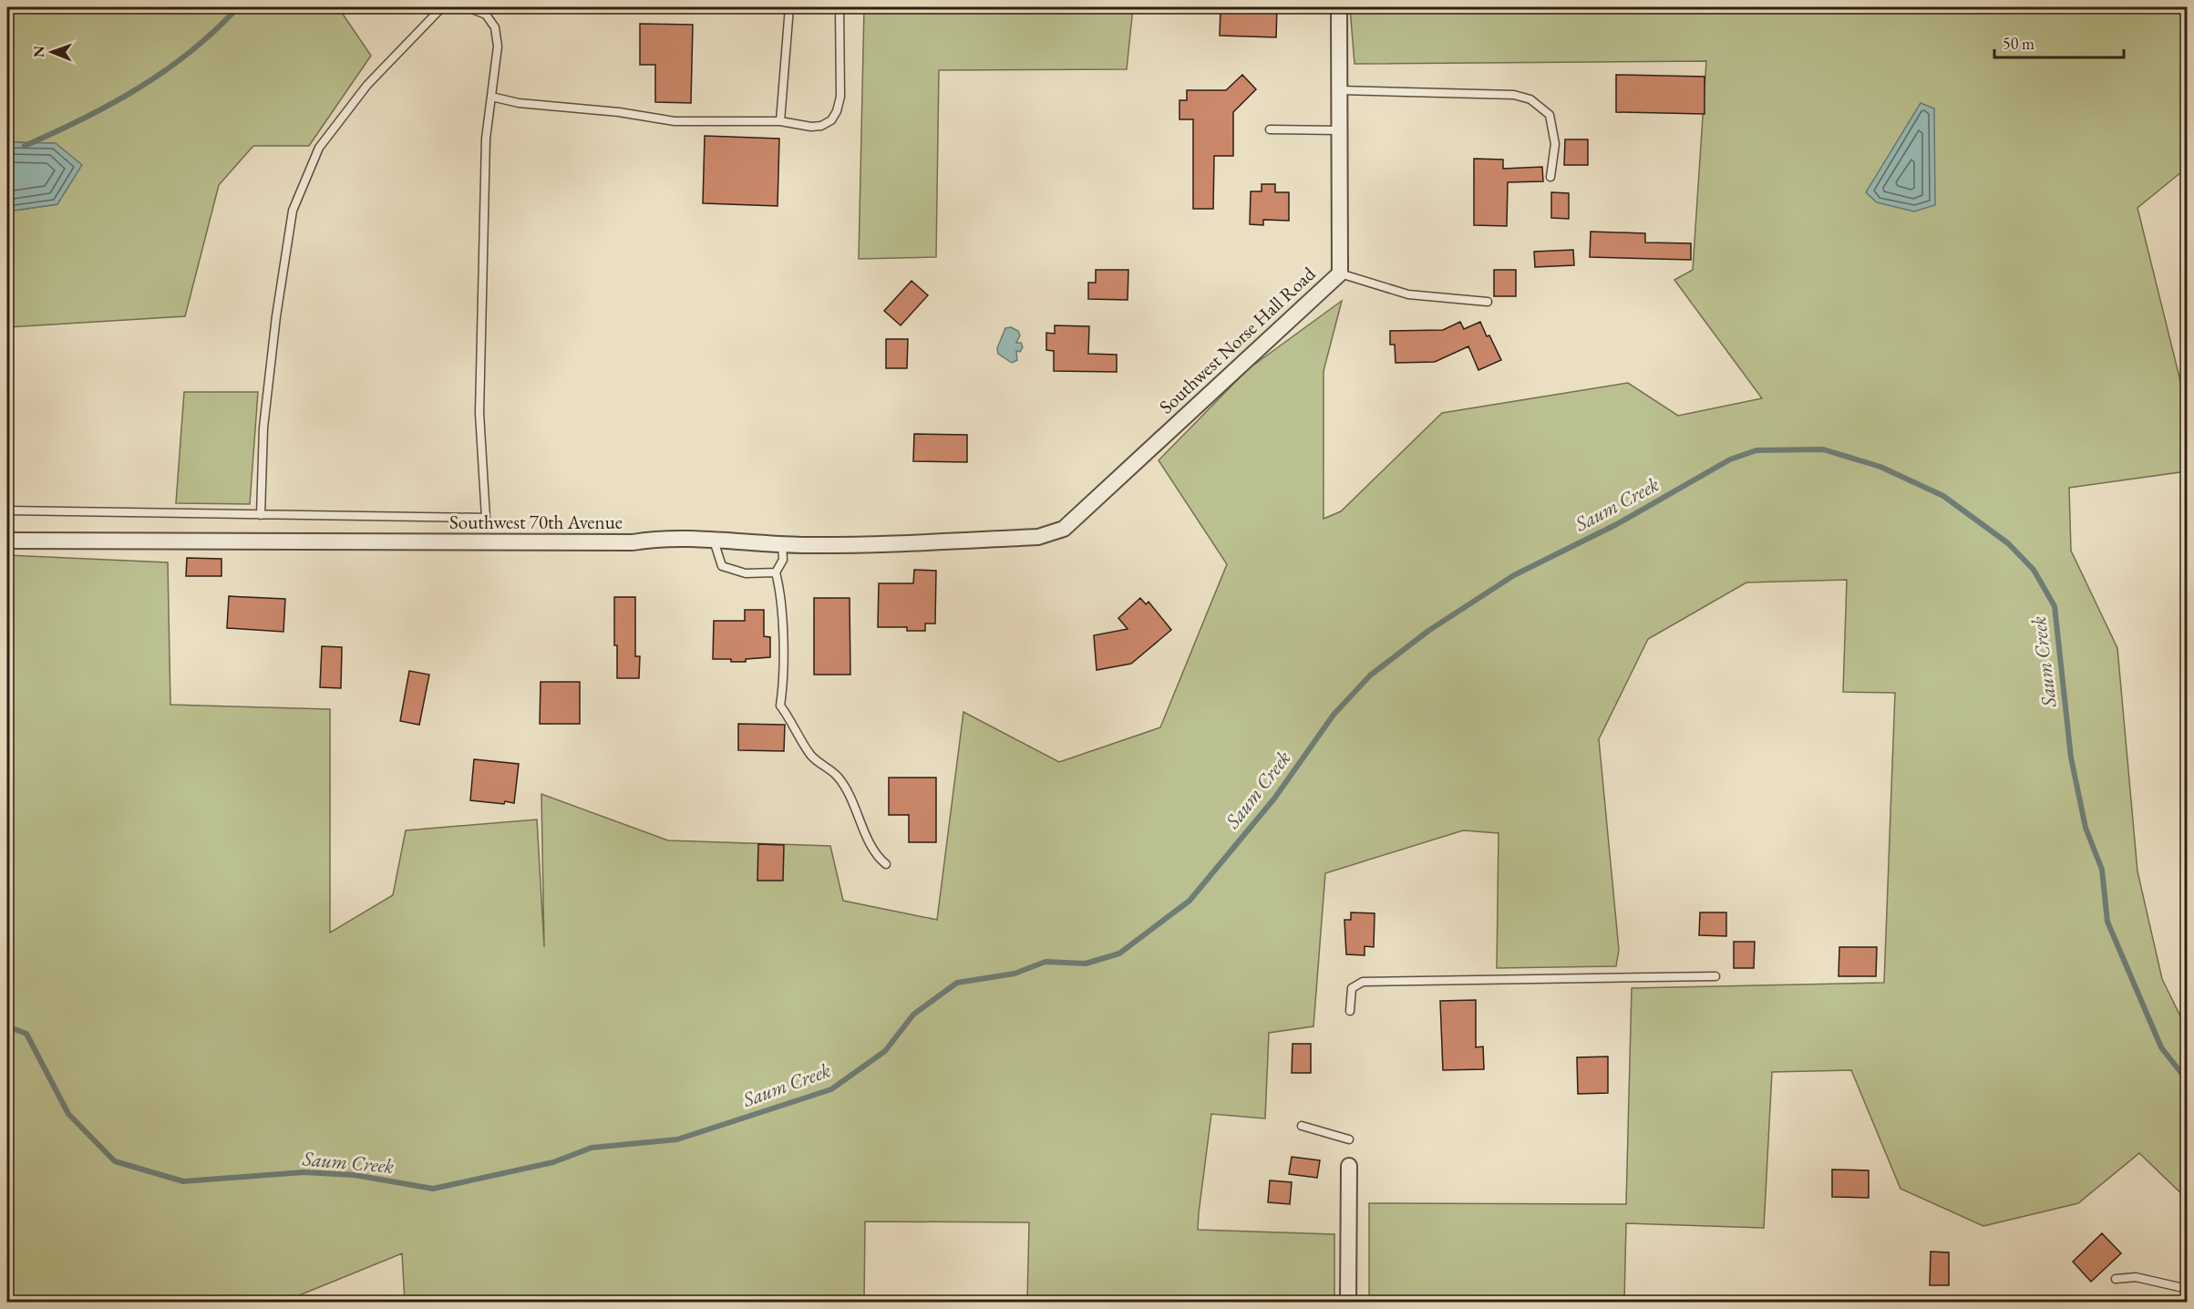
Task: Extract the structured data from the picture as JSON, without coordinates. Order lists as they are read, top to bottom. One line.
{"streets":{"street":["Southwest Norse Hall Road","Southwest 70th Avenue"]},"crossings":[["Southwest Norse Hall Road","Southwest 70th Avenue"]],"water":["Saum Creek"],"scale_bar":"50 m","north":"left"}
